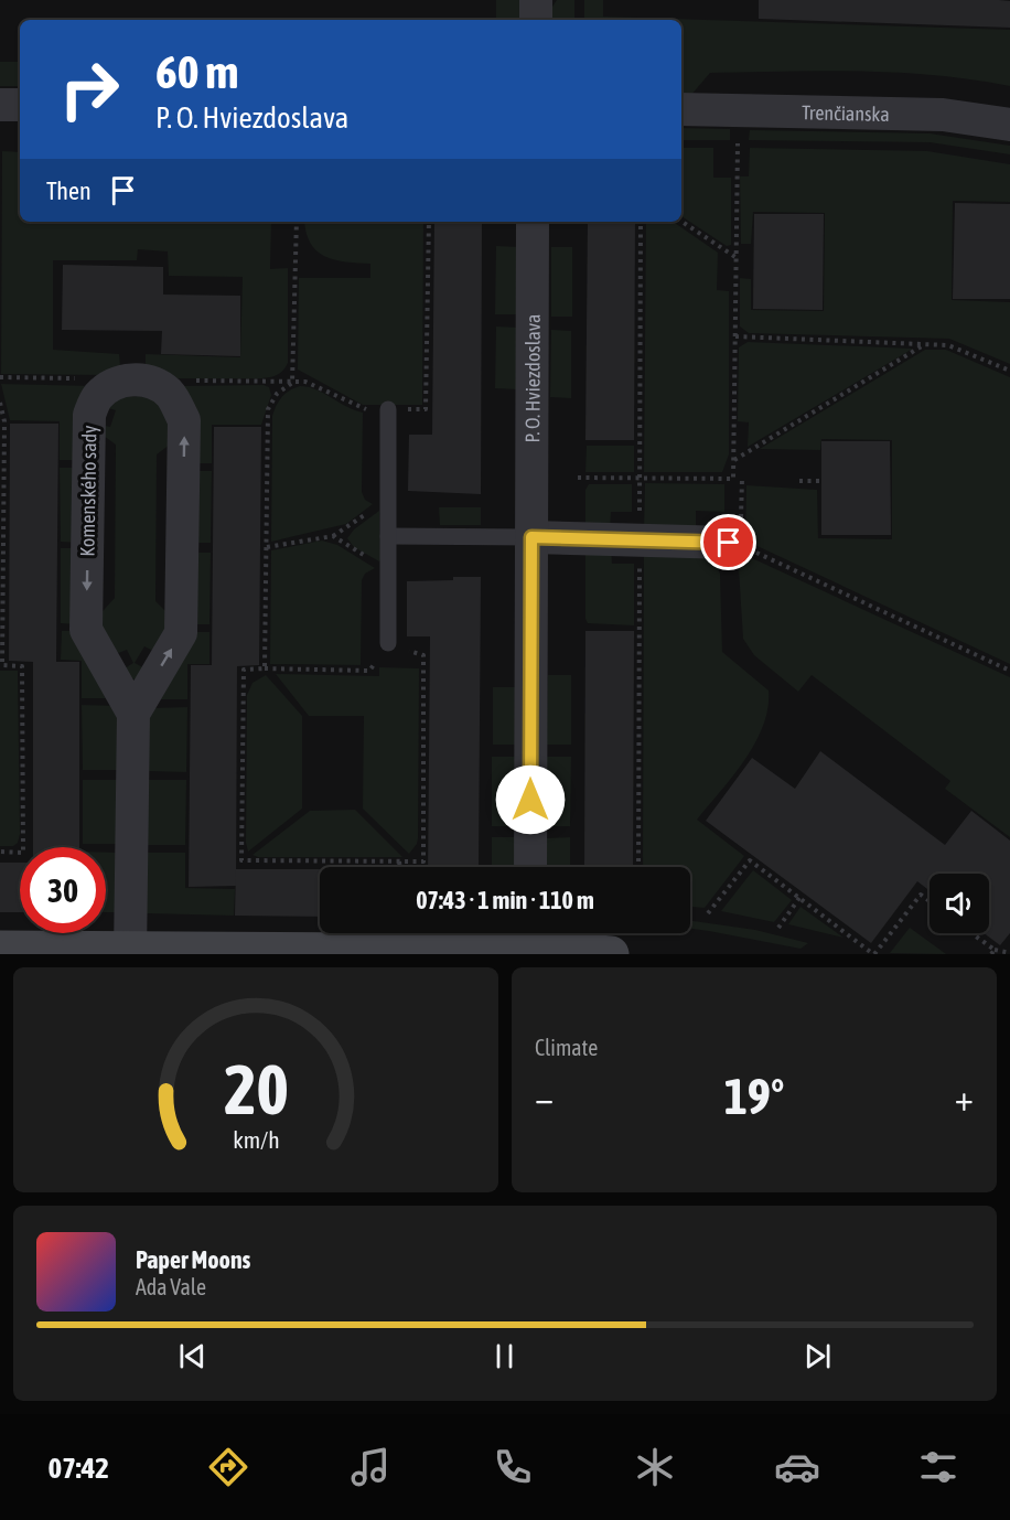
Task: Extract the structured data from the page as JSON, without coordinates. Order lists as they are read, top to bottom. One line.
{"streets":{"street":["Trenčianska","P. O. Hviezdoslava","Komenského sady"]},"page":{"turn":["60 m","P. O. Hviezdoslava"],"then":"Then","limit":"30","trip":"07:43 · 1 min · 110 m","tile":"Climate","heat":["−","19°","+"],"song":["Paper Moons","Ada Vale"],"tabs":"07:42","gauge":["20","km/h"]}}
